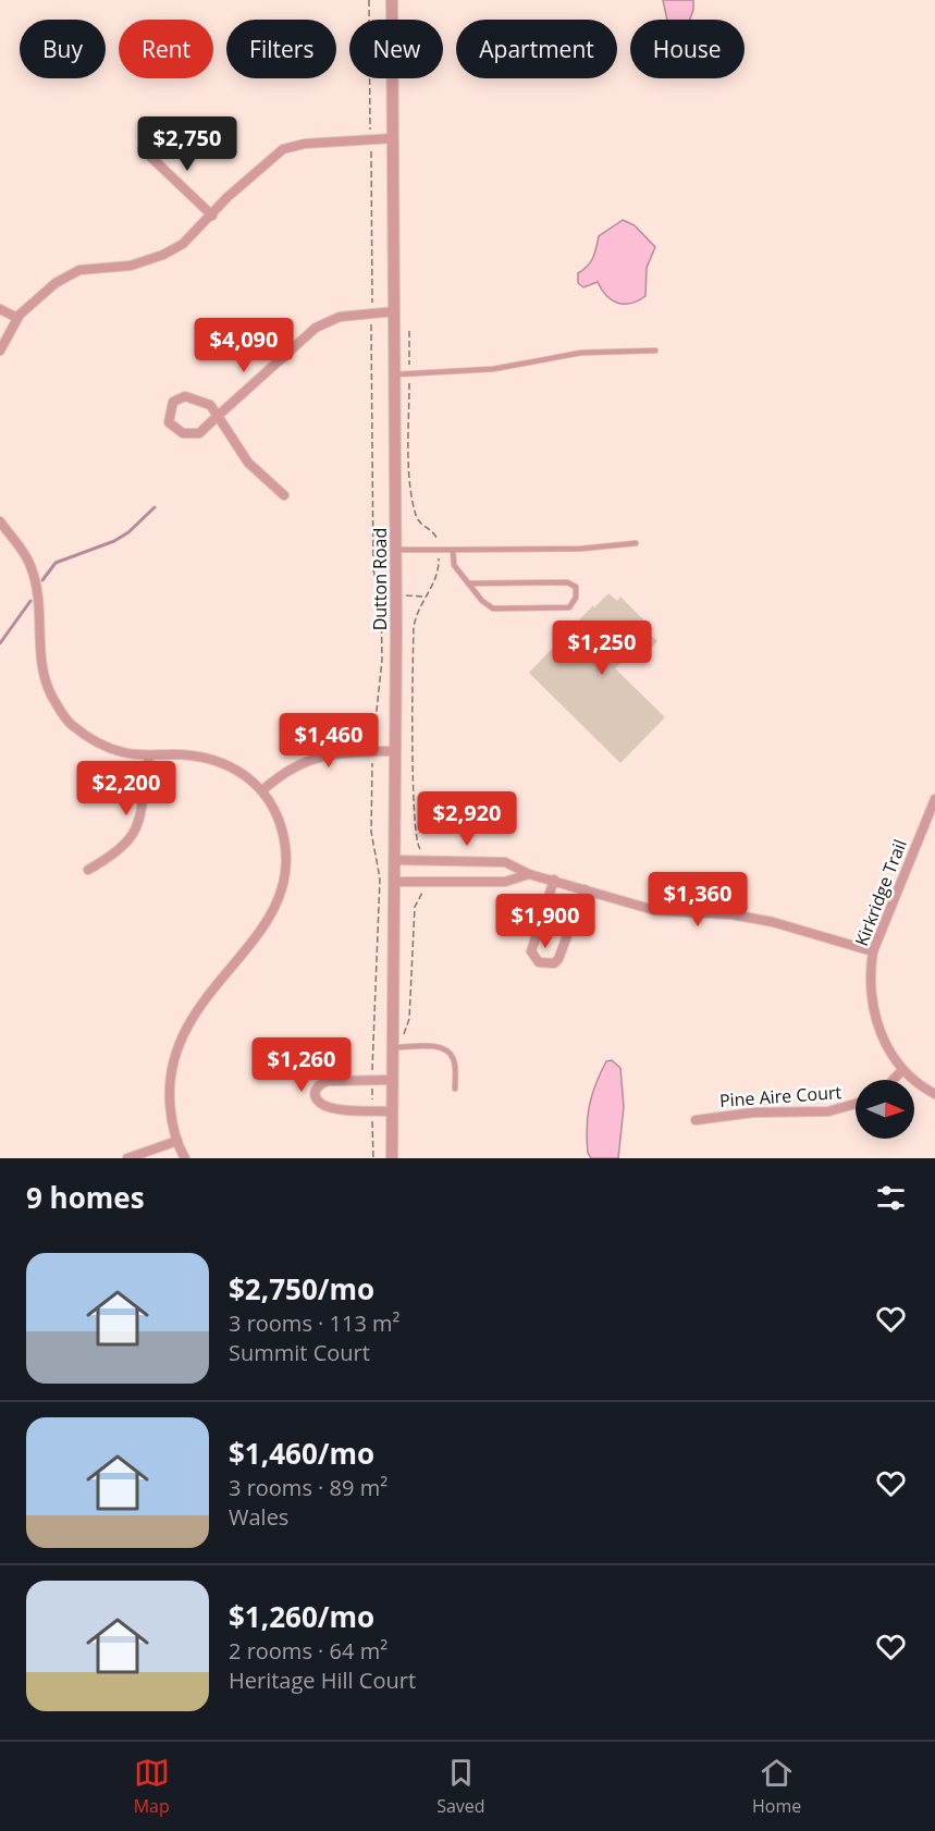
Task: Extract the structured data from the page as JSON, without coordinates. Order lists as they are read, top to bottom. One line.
{"streets":{"street":["Dutton Road","Kirkridge Trail","Pine Aire Court"]},"north":"right","page":{"chip":["Buy","Rent","Filters","New","Apartment","House"],"price":["$2,750","$4,090","$1,250","$1,460","$2,200","$2,920","$1,360","$1,900","$1,260"],"heading":"9 homes","list":[{"name":"$2,750/mo","note":"3 rooms · 113 m² · Summit Court"},{"name":"$1,460/mo","note":"3 rooms · 89 m² · Wales"},{"name":"$1,260/mo","note":"2 rooms · 64 m² · Heritage Hill Court"}],"tabs":["Map","Saved","Home"]}}
